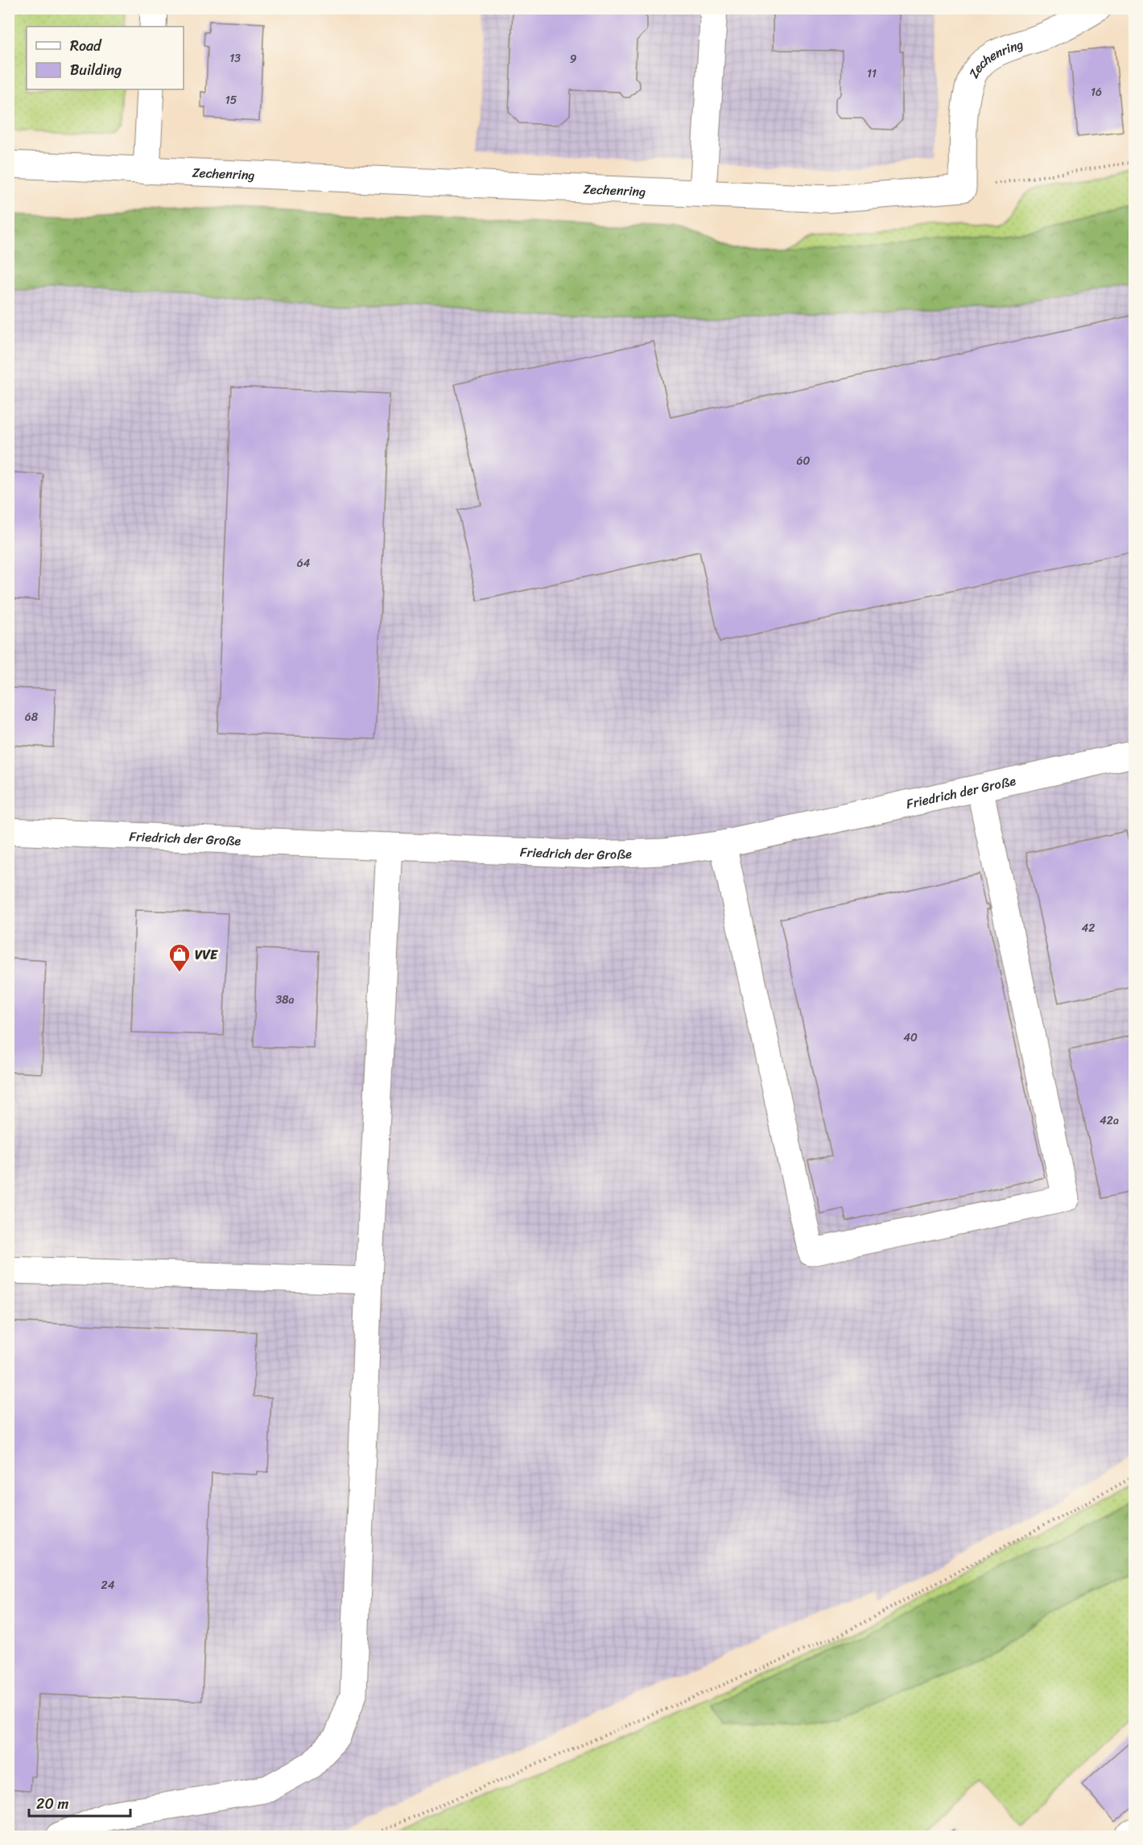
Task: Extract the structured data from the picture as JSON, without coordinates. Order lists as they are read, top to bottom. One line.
{"streets":{"street":["Zechenring","Friedrich der Große"]},"places":{"shop":["VVE"]},"house_numbers":["13","9","11","16","15","60","64","68","42","38a","40","42a","24"],"legend":["Road","Building"],"scale_bar":"20 m"}
